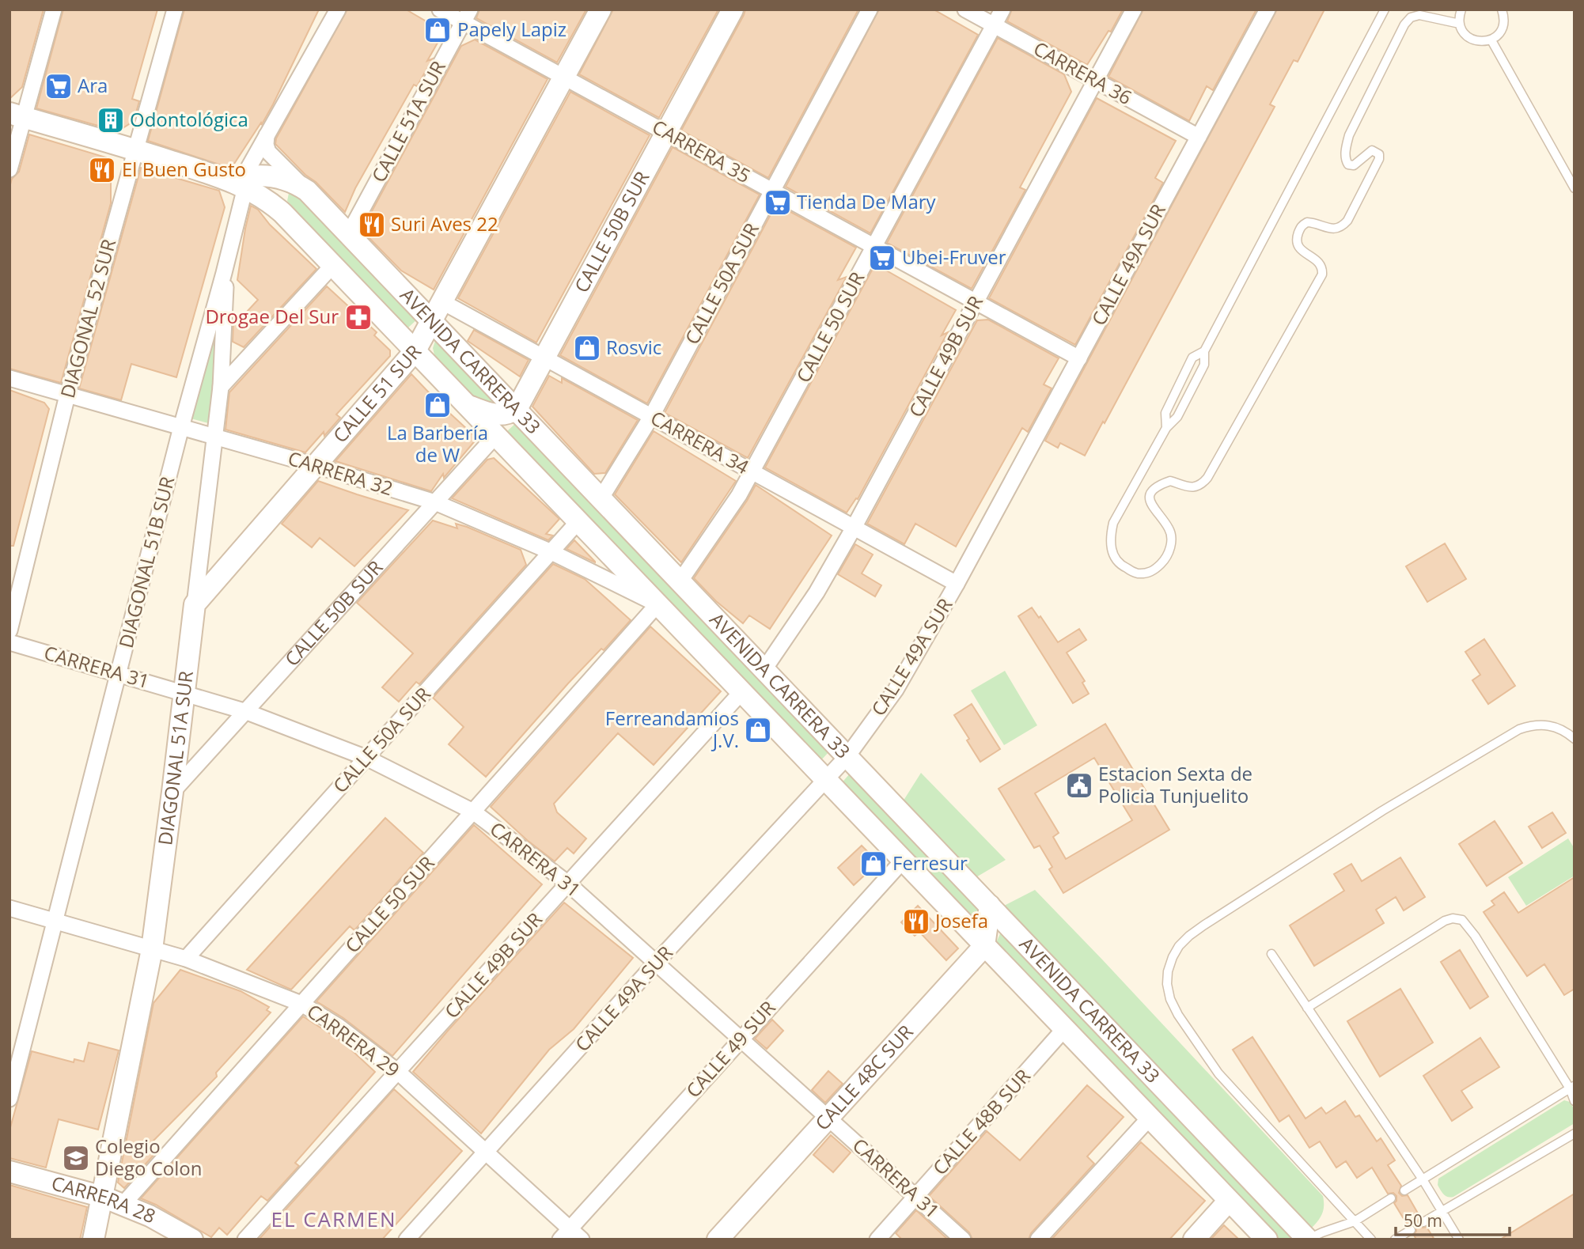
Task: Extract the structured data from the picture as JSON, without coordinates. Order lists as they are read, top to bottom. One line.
{"streets":{"main road":["CALLE 50B SUR","AVENIDA CARRERA 33","CALLE 51 SUR","DIAGONAL 51A SUR","CALLE 48C SUR","CARRERA 28"],"street":["CARRERA 36","CALLE 51A SUR","CARRERA 35","CALLE 49A SUR","CALLE 50A SUR","DIAGONAL 52 SUR","CALLE 50 SUR","CALLE 49B SUR","CARRERA 34","CARRERA 32","DIAGONAL 51B SUR","CARRERA 31","CARRERA 29","CALLE 49 SUR","CALLE 48B SUR"]},"crossings":[["CARRERA 36","CALLE 49A SUR"],["CARRERA 36","CALLE 50 SUR"],["CARRERA 36","CALLE 49B SUR"],["CALLE 51A SUR","CARRERA 35"],["CALLE 51A SUR","AVENIDA CARRERA 33"],["CARRERA 35","CALLE 50B SUR"],["CARRERA 35","CALLE 49A SUR"],["CARRERA 35","CALLE 50A SUR"],["CARRERA 35","CALLE 50 SUR"],["CARRERA 35","CALLE 49B SUR"],["CARRERA 35","CALLE 51 SUR"],["CALLE 50B SUR","AVENIDA CARRERA 33"],["CALLE 50B SUR","CARRERA 34"],["CALLE 50B SUR","CARRERA 32"],["CALLE 50B SUR","CARRERA 31"],["CALLE 50B SUR","DIAGONAL 51A SUR"],["CALLE 49A SUR","AVENIDA CARRERA 33"],["CALLE 49A SUR","CARRERA 34"],["CALLE 49A SUR","CARRERA 31"],["CALLE 49A SUR","CARRERA 29"],["CALLE 50A SUR","AVENIDA CARRERA 33"],["CALLE 50A SUR","CARRERA 34"],["CALLE 50A SUR","CARRERA 32"],["CALLE 50A SUR","CARRERA 31"],["CALLE 50A SUR","CARRERA 29"],["DIAGONAL 52 SUR","AVENIDA CARRERA 33"],["DIAGONAL 52 SUR","CARRERA 32"],["CALLE 50 SUR","AVENIDA CARRERA 33"],["CALLE 50 SUR","CARRERA 34"],["CALLE 50 SUR","CARRERA 32"],["CALLE 50 SUR","CARRERA 31"],["CALLE 50 SUR","CARRERA 29"],["CALLE 50 SUR","CARRERA 28"],["CALLE 49B SUR","AVENIDA CARRERA 33"],["CALLE 49B SUR","CARRERA 34"],["CALLE 49B SUR","CARRERA 31"],["CALLE 49B SUR","CARRERA 29"],["AVENIDA CARRERA 33","CALLE 51 SUR"],["AVENIDA CARRERA 33","CARRERA 32"],["AVENIDA CARRERA 33","DIAGONAL 51B SUR"],["AVENIDA CARRERA 33","CALLE 49 SUR"],["AVENIDA CARRERA 33","CALLE 48C SUR"],["AVENIDA CARRERA 33","CALLE 48B SUR"],["CALLE 51 SUR","CARRERA 34"],["CALLE 51 SUR","CARRERA 32"],["CALLE 51 SUR","DIAGONAL 51A SUR"],["CARRERA 32","DIAGONAL 51B SUR"],["CARRERA 32","DIAGONAL 51A SUR"],["DIAGONAL 51B SUR","CARRERA 31"],["DIAGONAL 51B SUR","DIAGONAL 51A SUR"],["DIAGONAL 51B SUR","CARRERA 29"],["CARRERA 31","DIAGONAL 51A SUR"],["CARRERA 31","CALLE 49 SUR"],["CARRERA 31","CALLE 48C SUR"],["CARRERA 31","CALLE 48B SUR"],["DIAGONAL 51A SUR","CARRERA 29"],["DIAGONAL 51A SUR","CARRERA 28"],["CARRERA 29","CALLE 49 SUR"]],"districts":["EL CARMEN"],"places":{"shop":["Papely Lapiz","Rosvic","La Barbería de W","Ferreandamios J.V.","Ferresur"],"supermarket":["Ara","Tienda De Mary","Ubei-Fruver"],"building":["Odontológica"],"restaurant":["El Buen Gusto","Suri Aves 22","Josefa"],"pharmacy":["Drogae Del Sur"],"public building":["Estacion Sexta de Policia Tunjuelito"],"school or university":["Colegio Diego Colon"]},"scale_bar":"50 m"}
